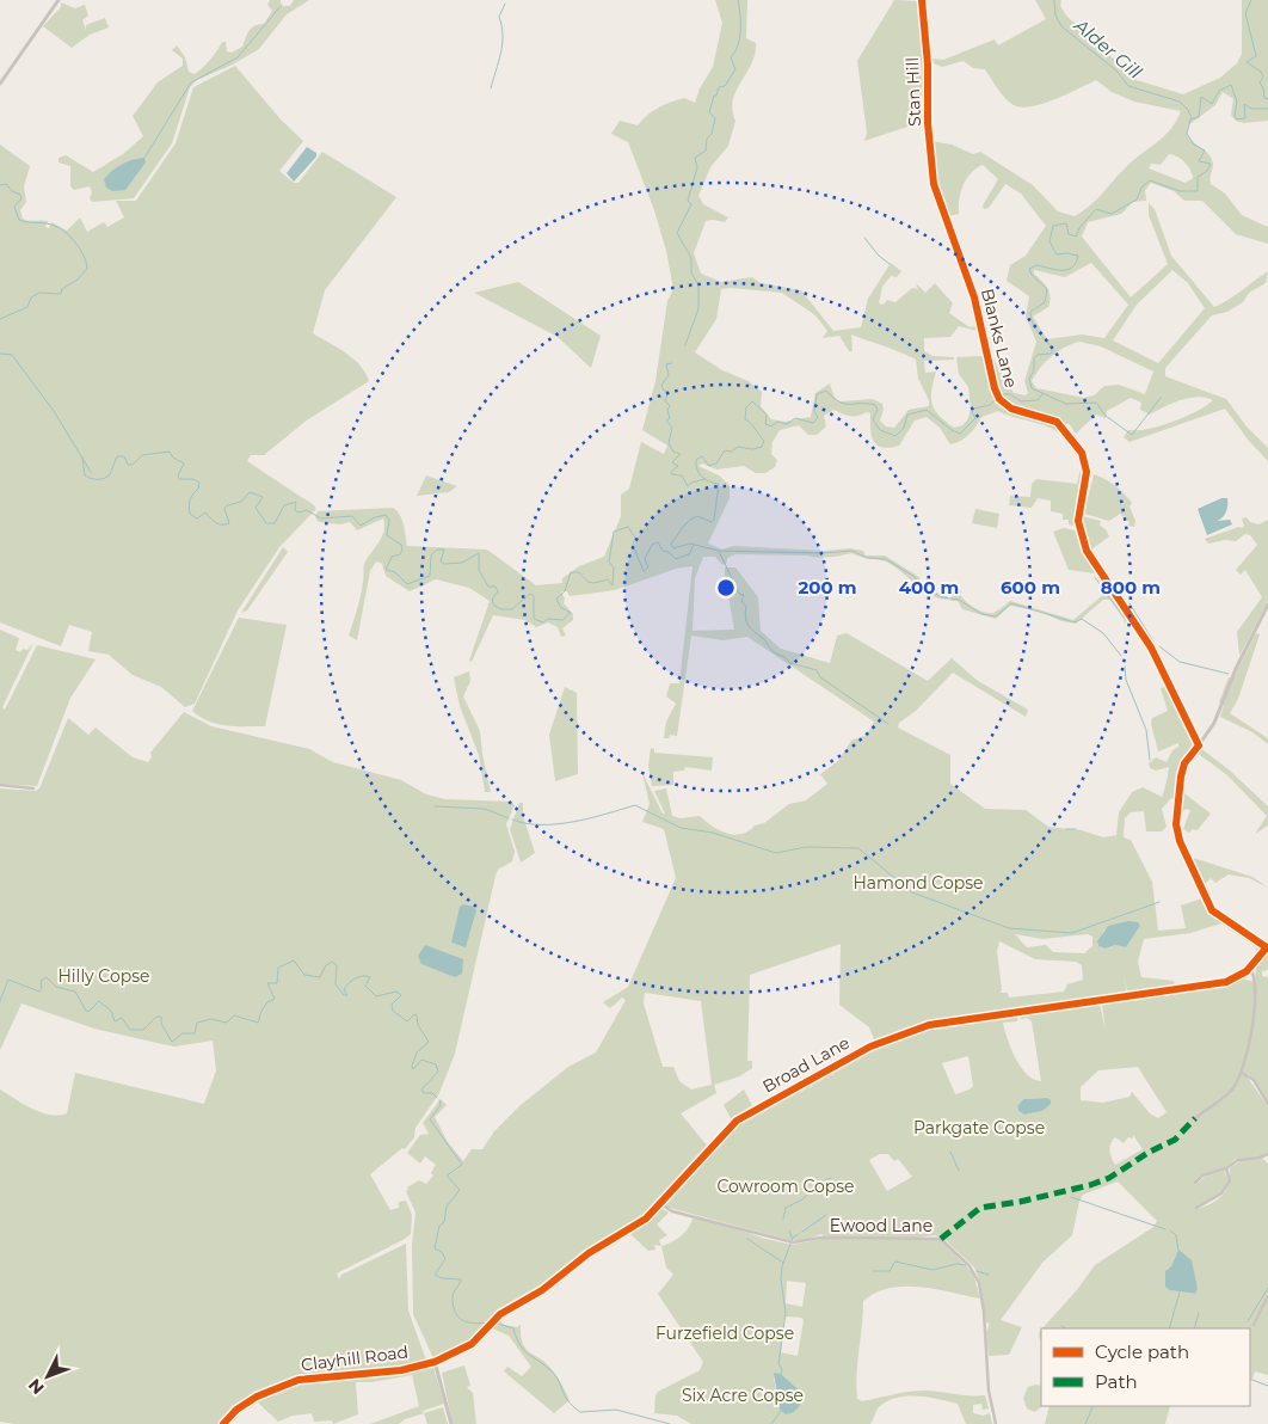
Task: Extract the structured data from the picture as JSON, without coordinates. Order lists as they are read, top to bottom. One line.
{"streets":{"street":["Stan Hill","Blanks Lane","Broad Lane","Ewood Lane","Clayhill Road"]},"crossings":[["Stan Hill","Blanks Lane"],["Broad Lane","Ewood Lane"],["Broad Lane","Clayhill Road"]],"water":["Alder Gill"],"parks":["Hamond Copse","Hilly Copse","Parkgate Copse","Cowroom Copse","Furzefield Copse","Six Acre Copse"],"legend":["Cycle path","Path"],"north":"bottom left","rings":["200 m","400 m","600 m","800 m"]}
